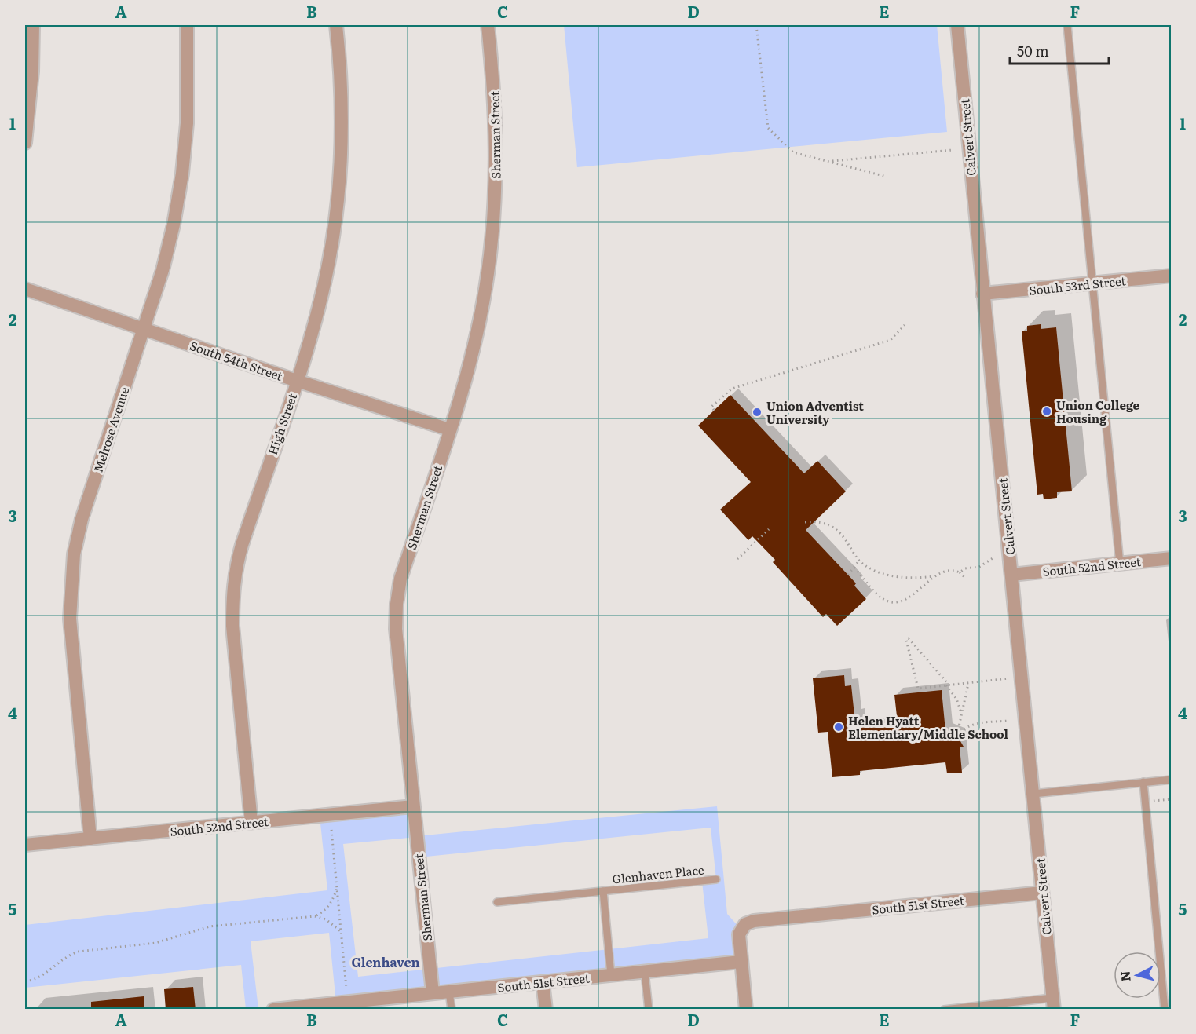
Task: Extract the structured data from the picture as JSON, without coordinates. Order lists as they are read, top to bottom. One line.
{"streets":{"street":["Sherman Street","Calvert Street","South 53rd Street","South 54th Street","High Street","Melrose Avenue","South 52nd Street","South 51st Street"],"lane":["Glenhaven Place"]},"crossings":[["Sherman Street","South 54th Street"],["Sherman Street","South 52nd Street"],["Sherman Street","South 51st Street"],["Calvert Street","South 53rd Street"],["Calvert Street","South 52nd Street"],["Calvert Street","South 51st Street"],["South 54th Street","High Street"],["South 54th Street","Melrose Avenue"],["High Street","South 52nd Street"],["Melrose Avenue","South 52nd Street"],["Glenhaven Place","South 51st Street"]],"districts":["Glenhaven"],"places":["Union College Housing","Union Adventist University","Helen Hyatt Elementary/Middle School"],"scale_bar":"50 m","north":"left","grid":{"columns":["A","B","C","D","E","F"],"rows":["1","2","3","4","5"]}}
